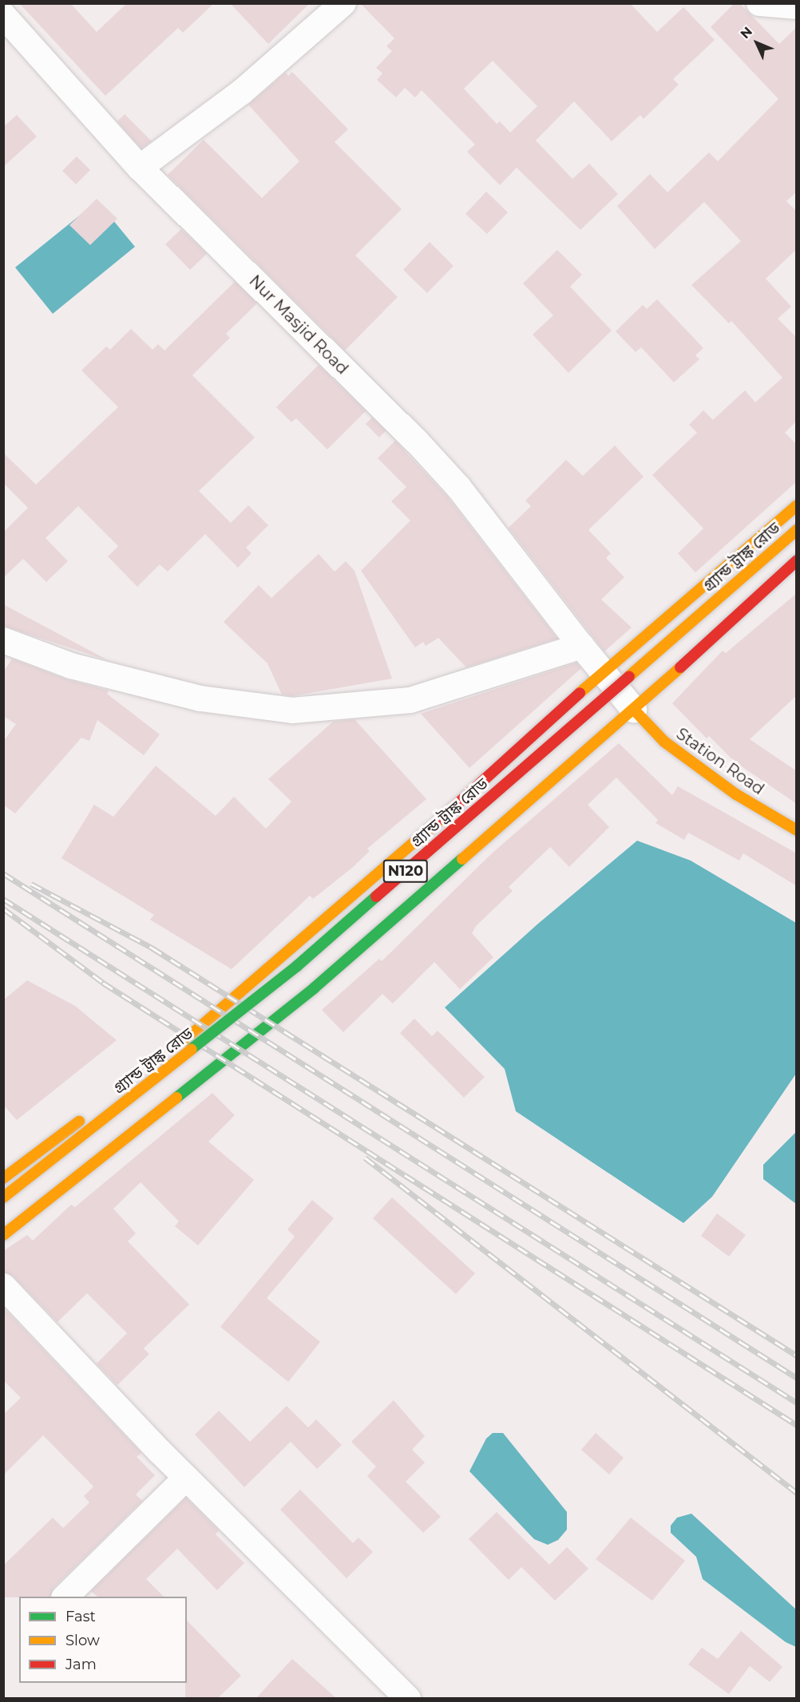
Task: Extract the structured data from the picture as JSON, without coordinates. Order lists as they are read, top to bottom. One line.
{"streets":{"main road":["গ্র্যান্ড ট্রাঙ্ক রোড","Station Road","N120"],"street":["Nur Masjid Road"]},"crossings":[["Nur Masjid Road","Station Road"]],"legend":["Fast","Slow","Jam"],"north":"top left"}
